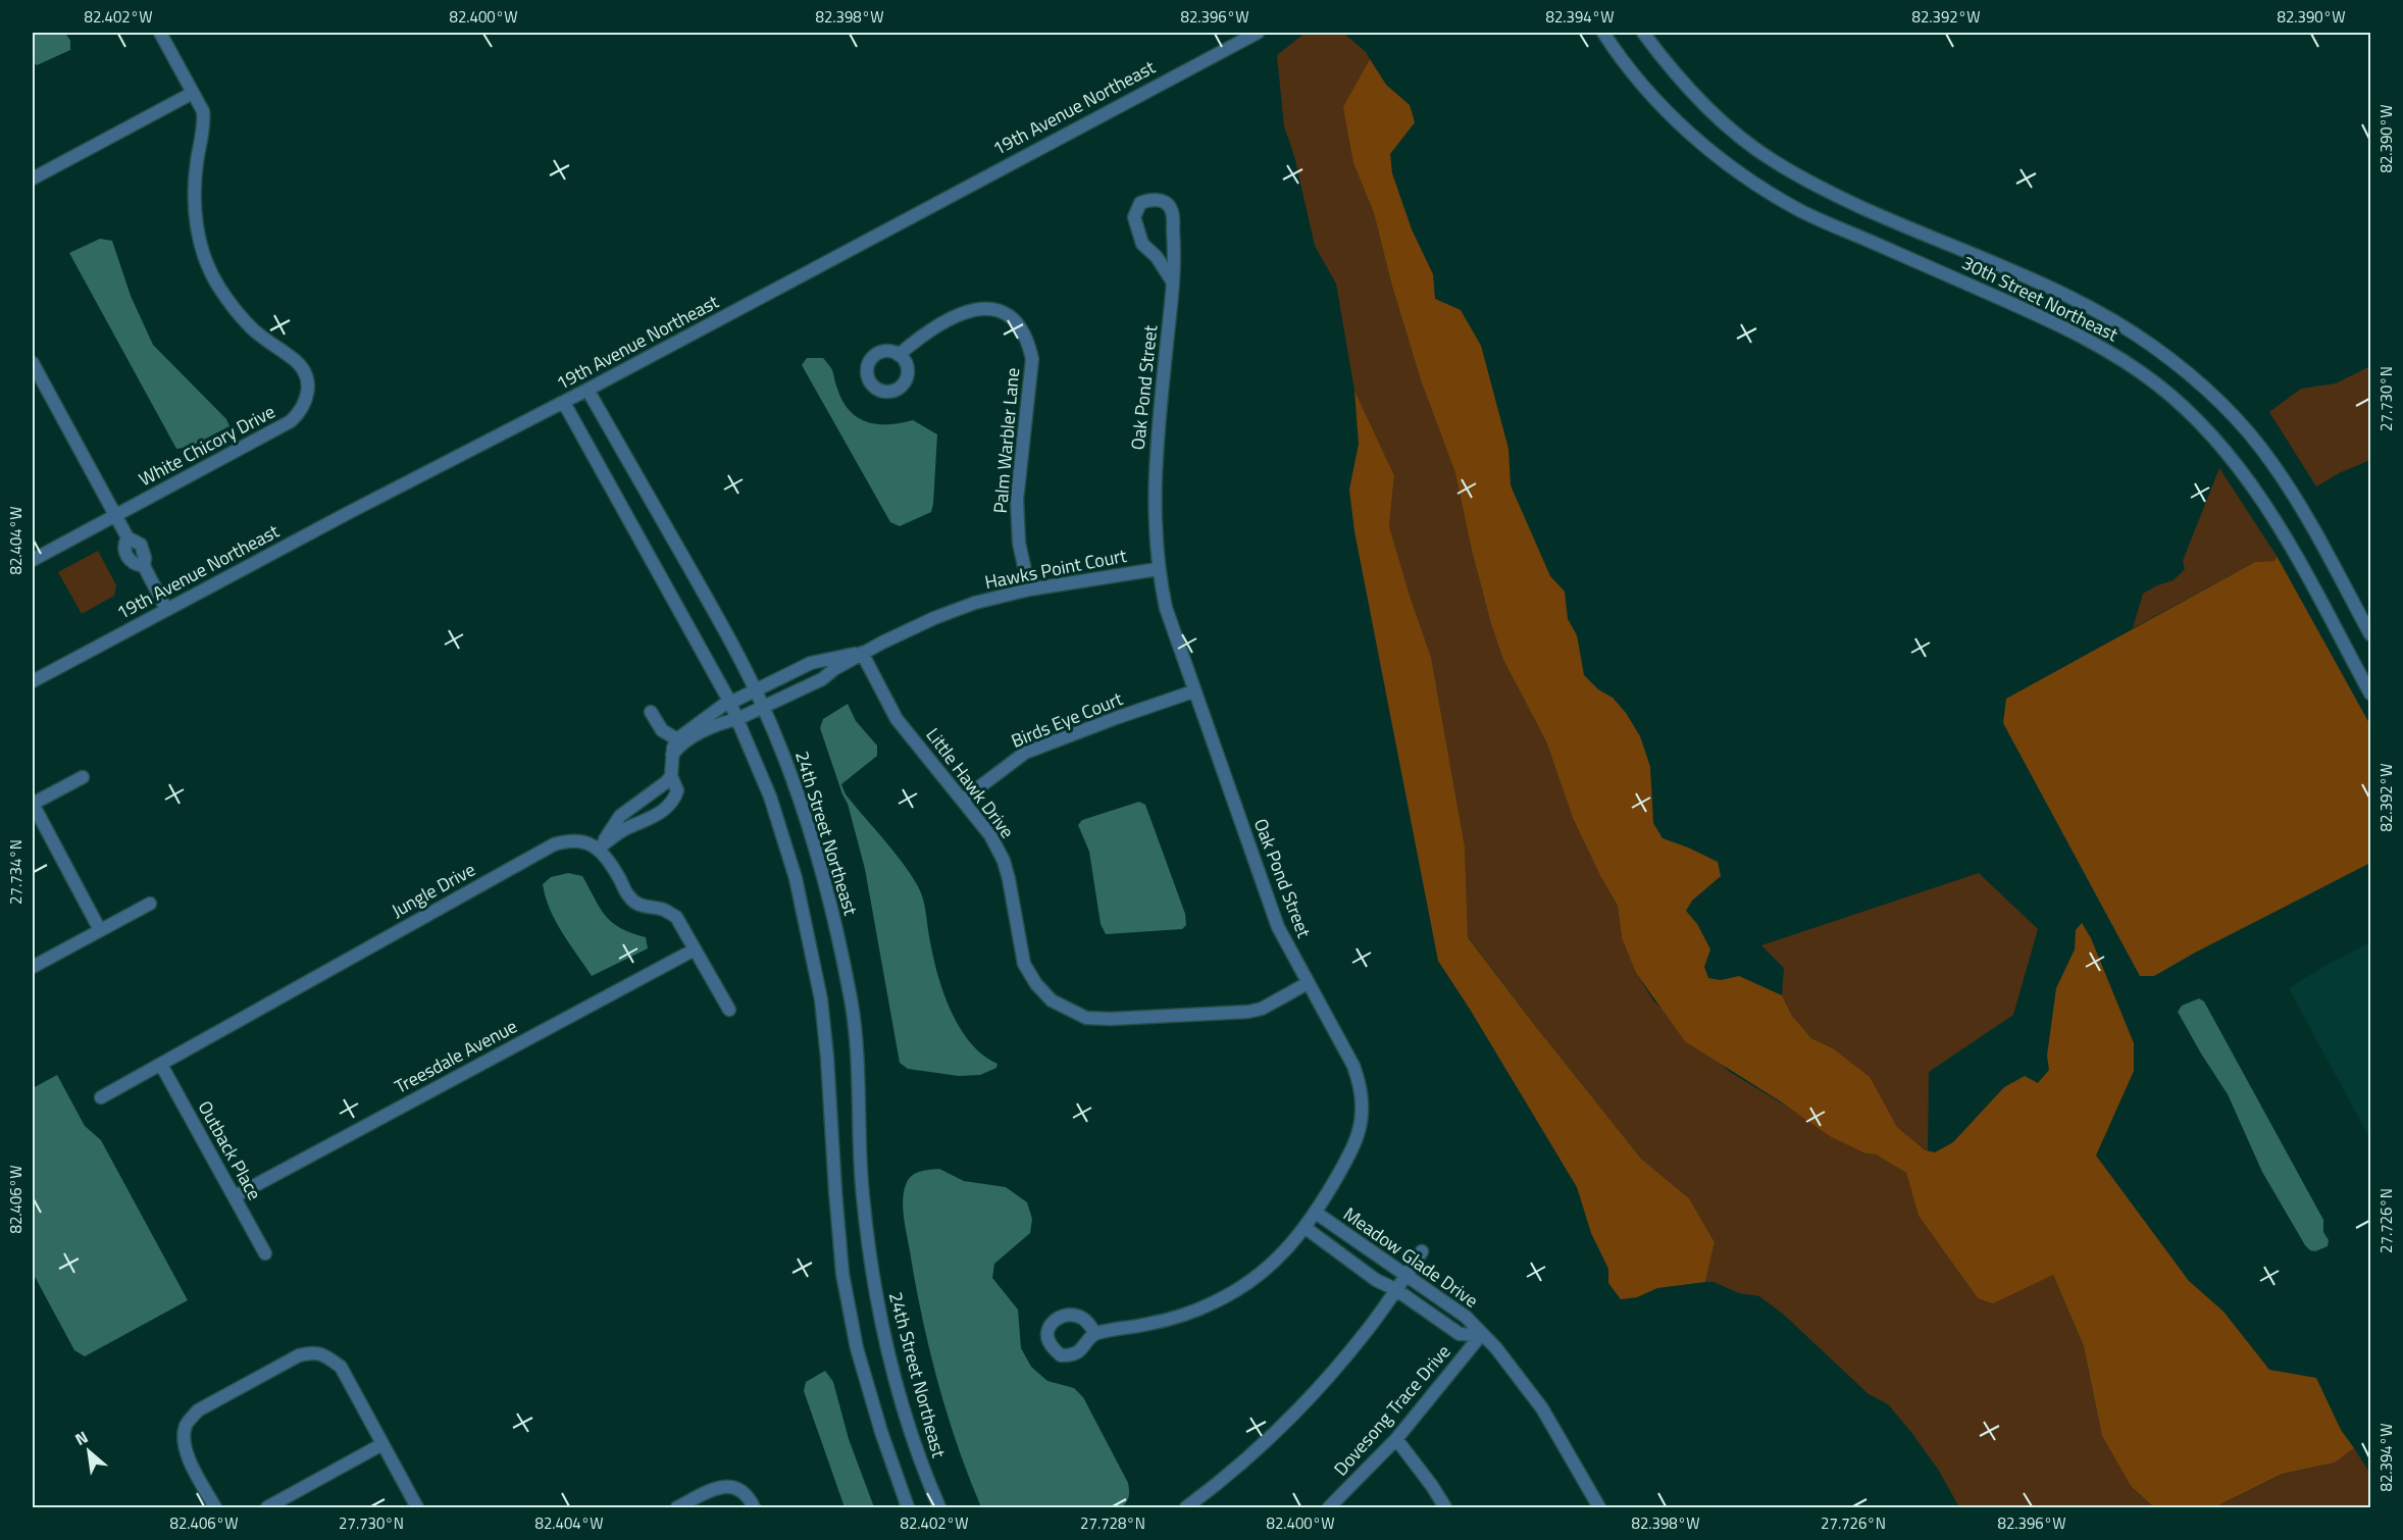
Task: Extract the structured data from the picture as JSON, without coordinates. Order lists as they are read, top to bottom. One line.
{"streets":{"street":["19th Avenue Northeast","30th Street Northeast","Oak Pond Street","Palm Warbler Lane","White Chicory Drive","Hawks Point Court","Birds Eye Court","Little Hawk Drive","24th Street Northeast","Jungle Drive","Treesdale Avenue","Outback Place","Meadow Glade Drive","Dovesong Trace Drive"]},"crossings":[["19th Avenue Northeast","24th Street Northeast"],["Oak Pond Street","Hawks Point Court"],["Oak Pond Street","Birds Eye Court"],["Oak Pond Street","Little Hawk Drive"],["Oak Pond Street","Meadow Glade Drive"],["Palm Warbler Lane","Hawks Point Court"],["Hawks Point Court","Little Hawk Drive"],["Hawks Point Court","24th Street Northeast"],["Birds Eye Court","Little Hawk Drive"],["Jungle Drive","Outback Place"],["Treesdale Avenue","Outback Place"],["Meadow Glade Drive","Dovesong Trace Drive"]],"north":"top left","coordinates":["82.402°W","82.400°W","82.398°W","82.396°W","82.394°W","82.392°W","82.390°W","27.730°N","82.404°W","27.734°N","82.406°W","27.726°N","27.728°N"]}
